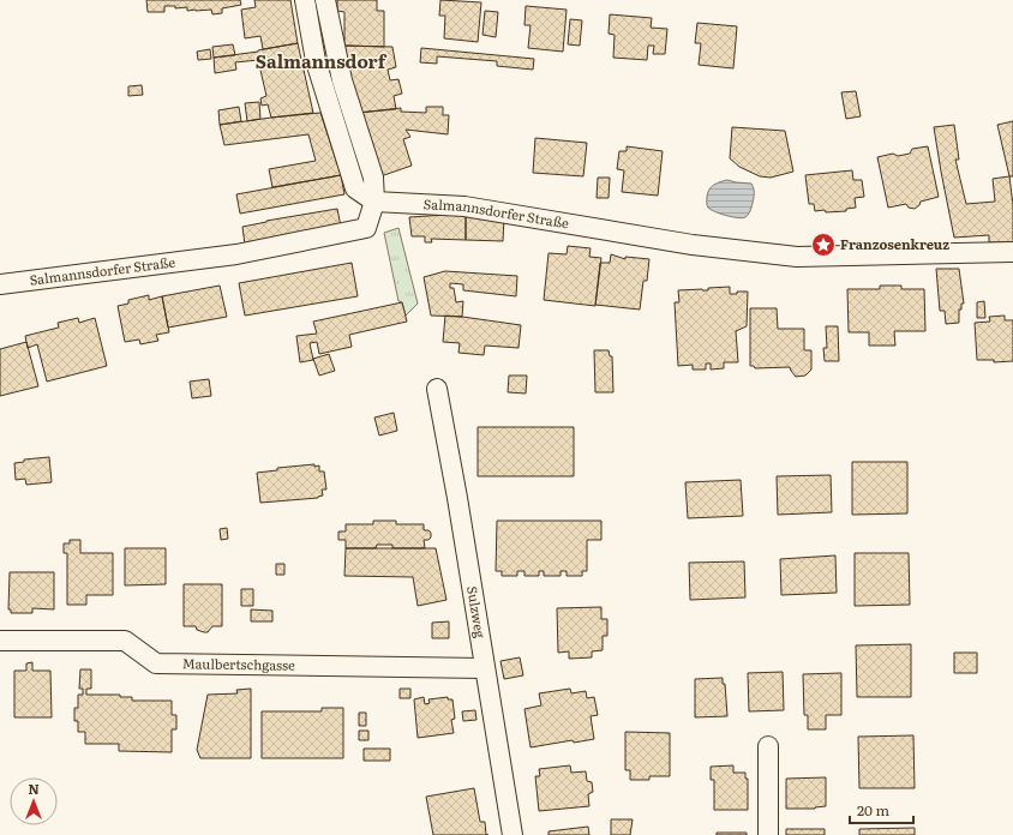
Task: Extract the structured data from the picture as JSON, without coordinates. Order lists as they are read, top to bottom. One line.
{"streets":{"street":["Salmannsdorfer Straße","Sulzweg","Maulbertschgasse"]},"crossings":[["Sulzweg","Maulbertschgasse"]],"districts":["Salmannsdorf"],"places":{"place":["Franzosenkreuz"]},"scale_bar":"20 m","north":"top"}
